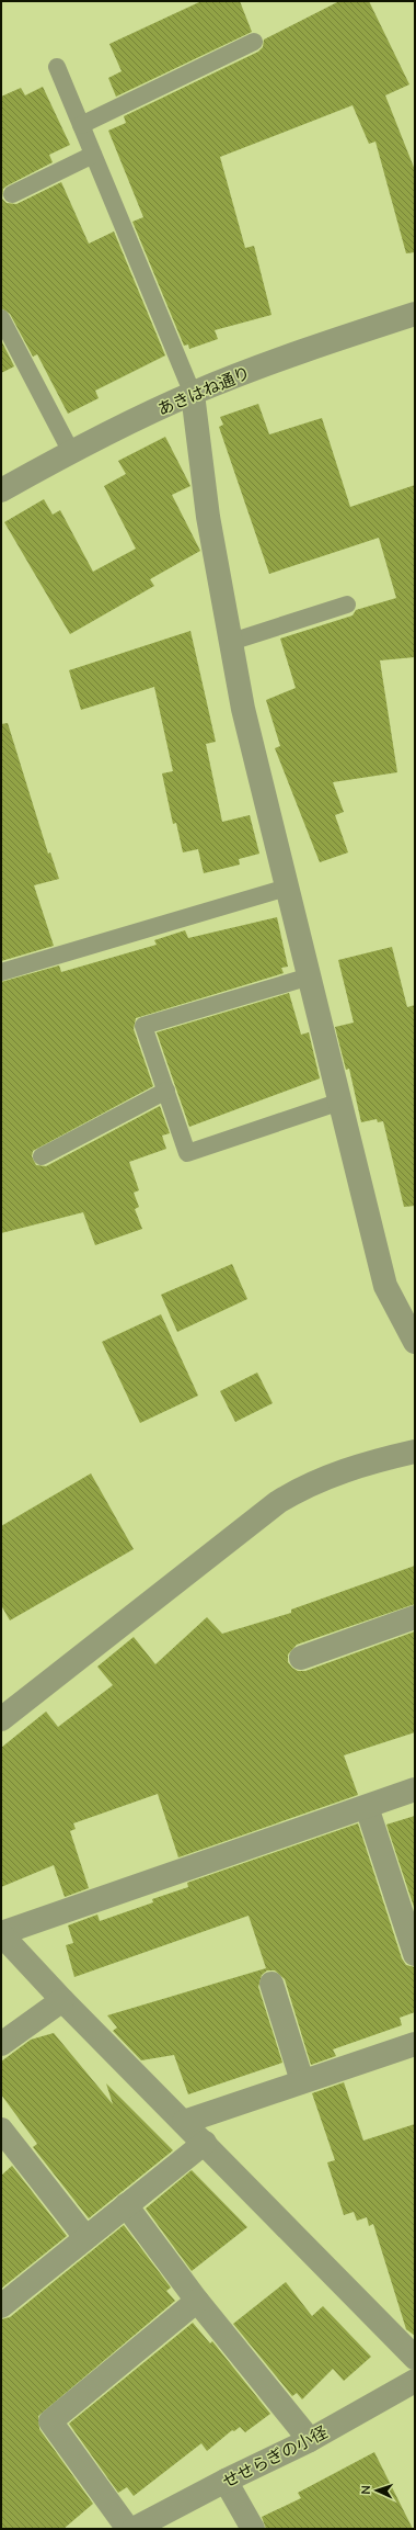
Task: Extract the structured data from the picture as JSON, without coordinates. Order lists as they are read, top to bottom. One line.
{"streets":{"street":["あきはね通り","せせらぎの小径"]},"north":"left"}
